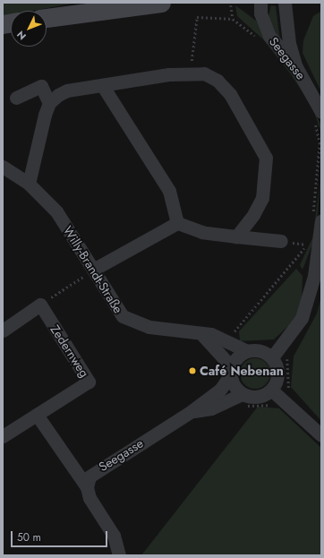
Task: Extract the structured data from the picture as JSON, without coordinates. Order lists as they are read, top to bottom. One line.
{"streets":{"street":["Seegasse","Willy-Brandt-Straße","Zedernweg"]},"crossings":[["Seegasse","Willy-Brandt-Straße"]],"places":["Café Nebenan"],"scale_bar":"50 m","north":"bottom left"}
